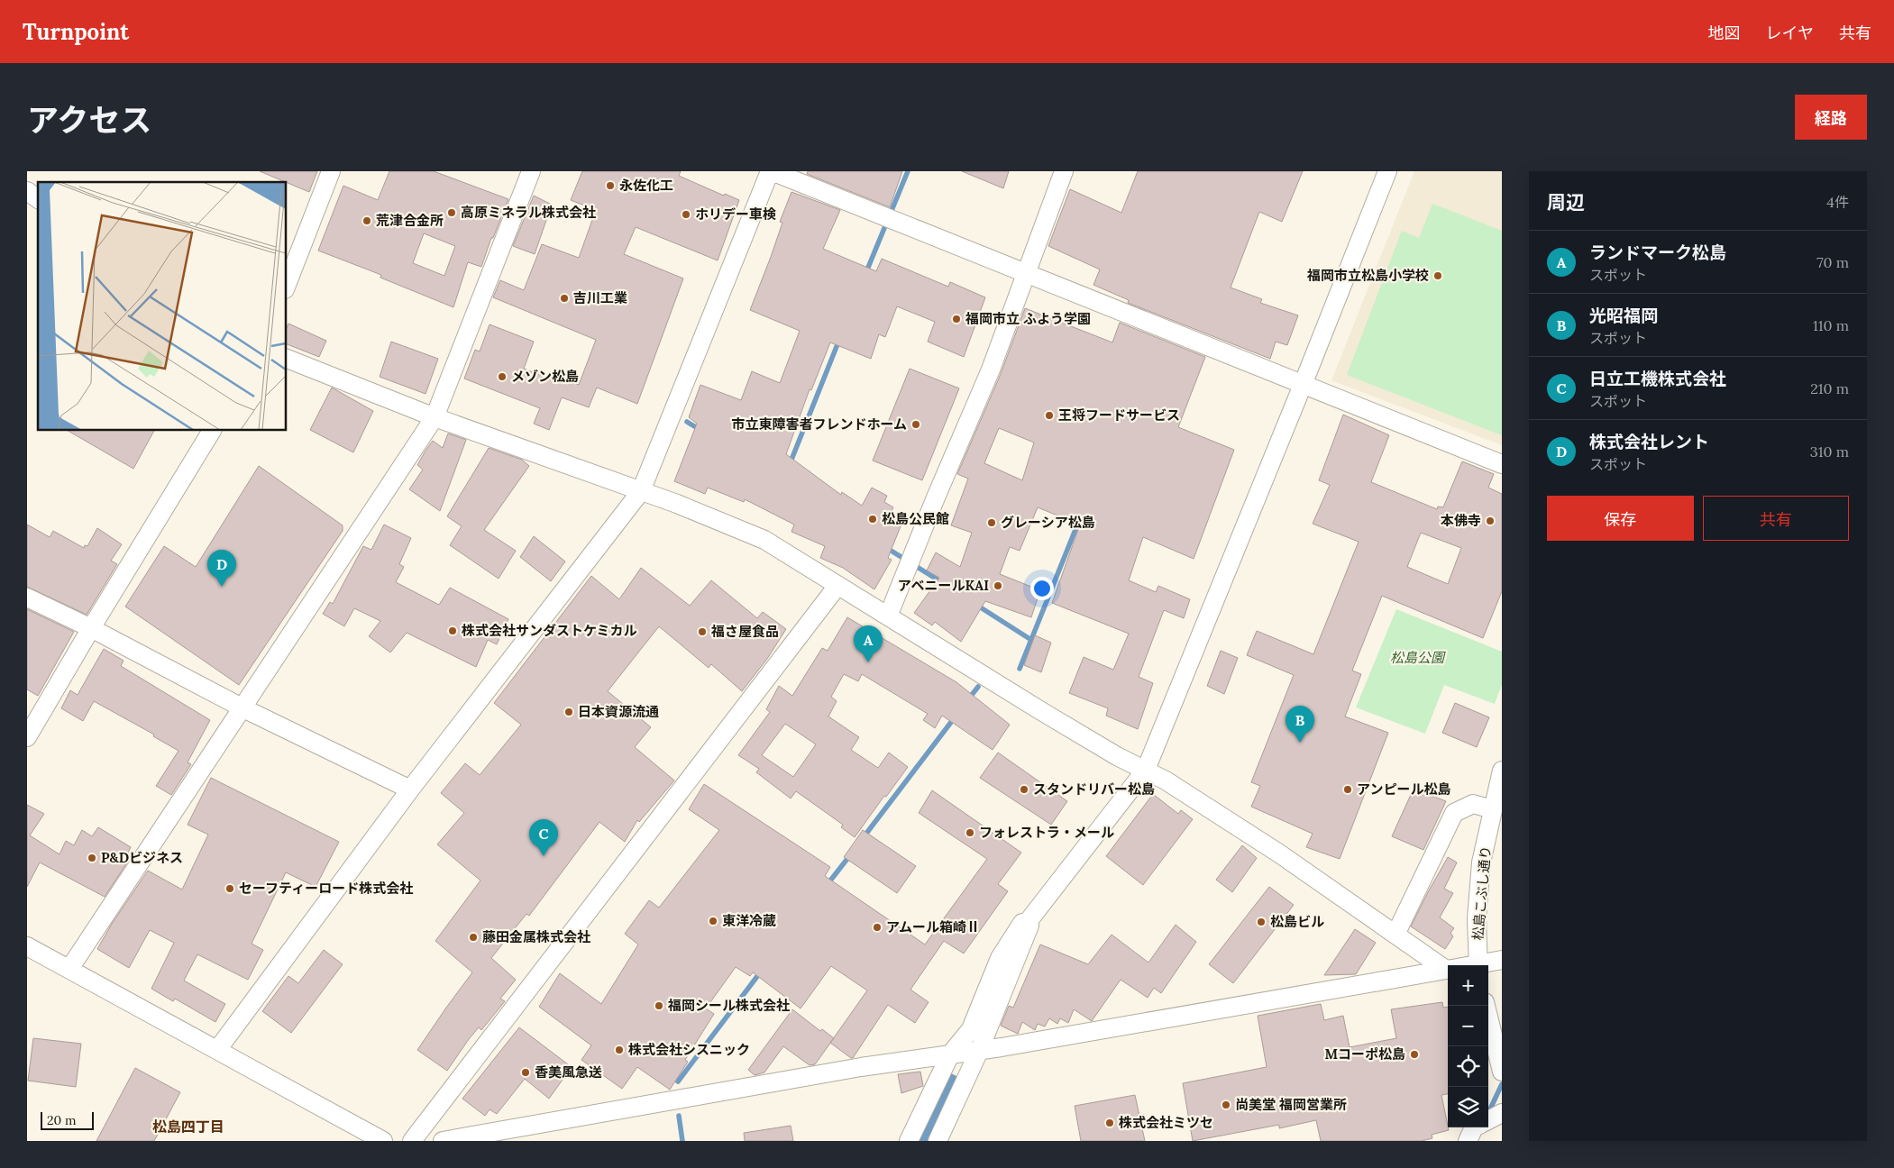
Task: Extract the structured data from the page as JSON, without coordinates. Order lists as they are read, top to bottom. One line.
{"streets":{"street":["松島こぶし通り"]},"districts":["松島四丁目"],"parks":["松島公園"],"places":["永佐化工","高原ミネラル株式会社","ホリデー車検","荒津合金所","福岡市立松島小学校","吉川工業","福岡市立 ふよう学園","メゾン松島","王将フードサービス","市立東障害者フレンドホーム","松島公民館","本佛寺","グレーシア松島","アベニールKAI","株式会社サンダストケミカル","福さ屋食品","日本資源流通","スタンドリバー松島","アンピール松島","フォレストラ・メール","P&Dビジネス","セーフティーロード株式会社","東洋冷蔵","松島ビル","アムール箱崎Ⅱ","藤田金属株式会社","福岡シール株式会社","株式会社シスニック","Mコーポ松島","香美風急送","尚美堂 福岡営業所","株式会社ミツセ"],"scale_bar":"20 m","page":{"header":"Turnpoint","nav":["地図","レイヤ","共有"],"title":"アクセス","buttons":["経路",["保存","共有"]],"heading":["周辺","4件"],"list":[{"mark":"A","name":"ランドマーク松島","note":"スポット","value":"70 m"},{"mark":"B","name":"光昭福岡","note":"スポット","value":"110 m"},{"mark":"C","name":"日立工機株式会社","note":"スポット","value":"210 m"},{"mark":"D","name":"株式会社レント","note":"スポット","value":"310 m"}],"pins":["D","A","B","C"],"map_buttons":["+","−"],"scale":"20 m"}}
